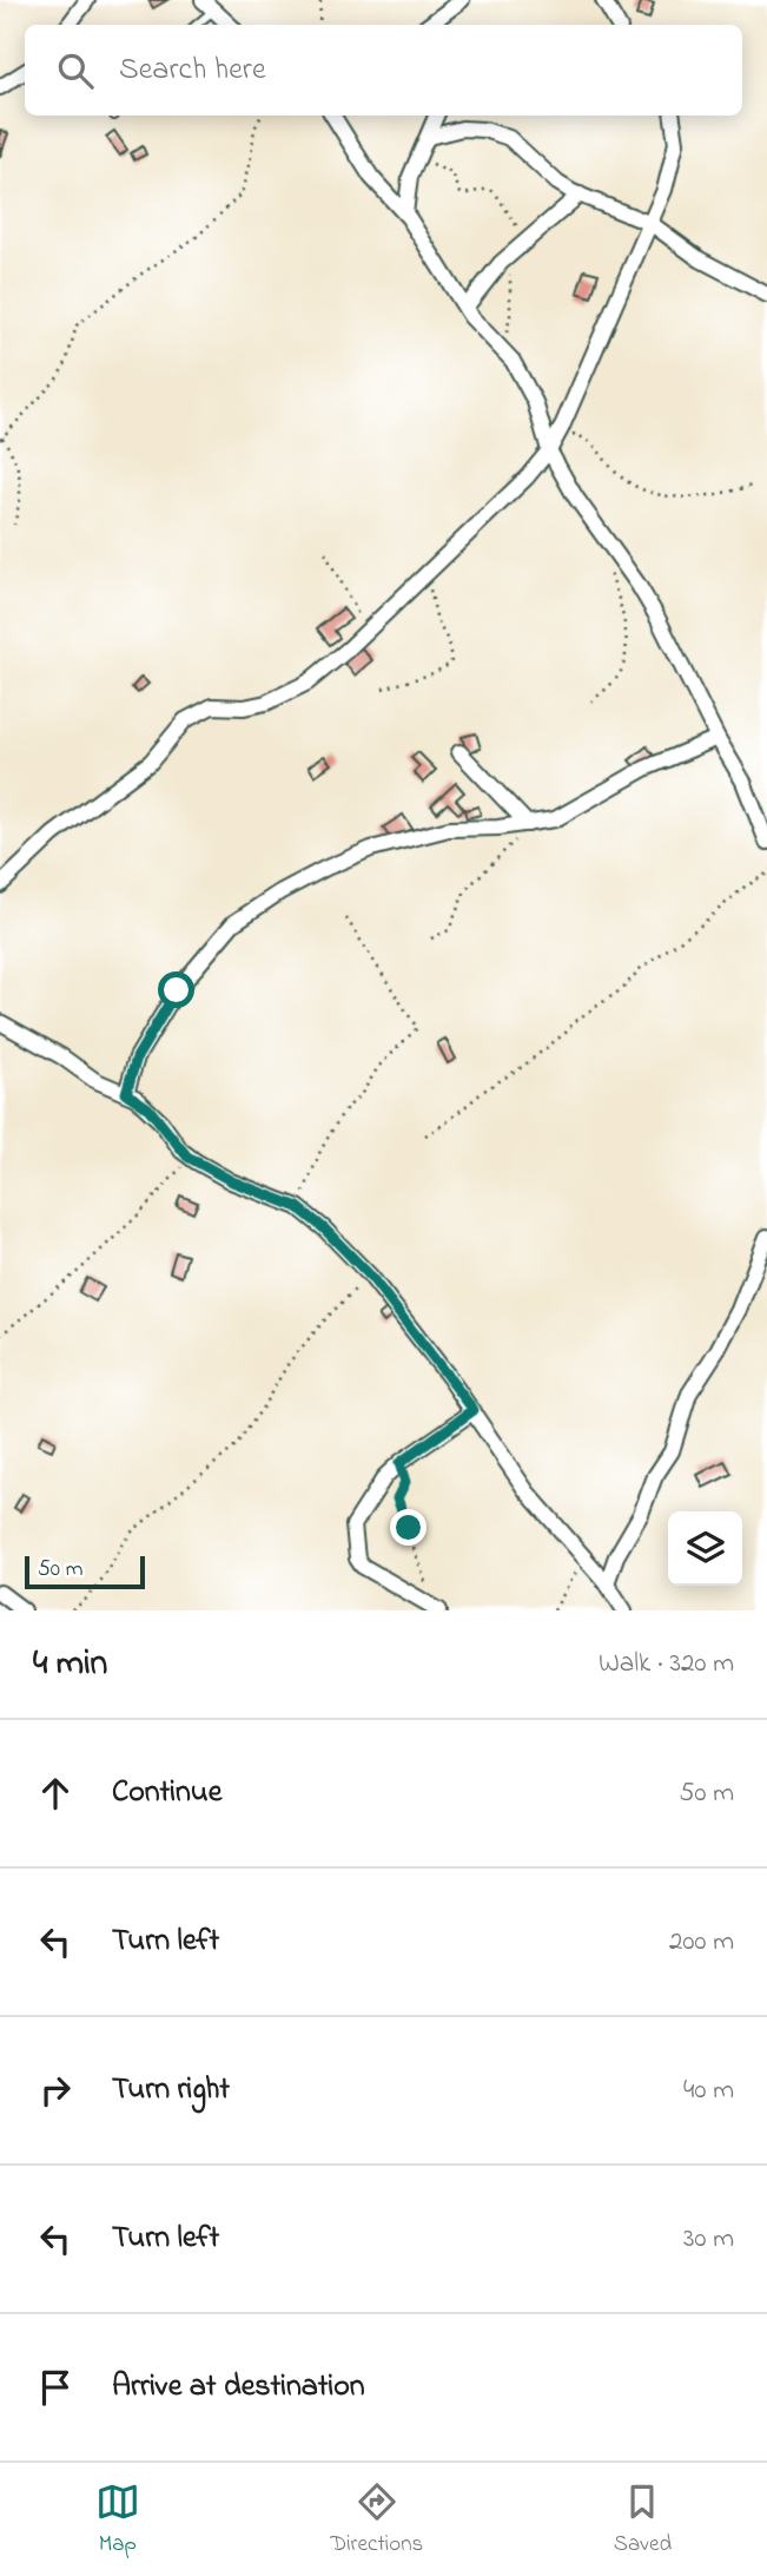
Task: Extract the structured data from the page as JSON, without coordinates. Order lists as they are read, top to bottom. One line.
{"scale_bar":"50 m","page":{"search":"Search here","scale":"50 m","heading":["4 min","Walk · 320 m"],"list":[["Continue","50 m"],["Turn left","200 m"],["Turn right","40 m"],["Turn left","30 m"],"Arrive at destination"],"nav":["Map","Directions","Saved"]}}
